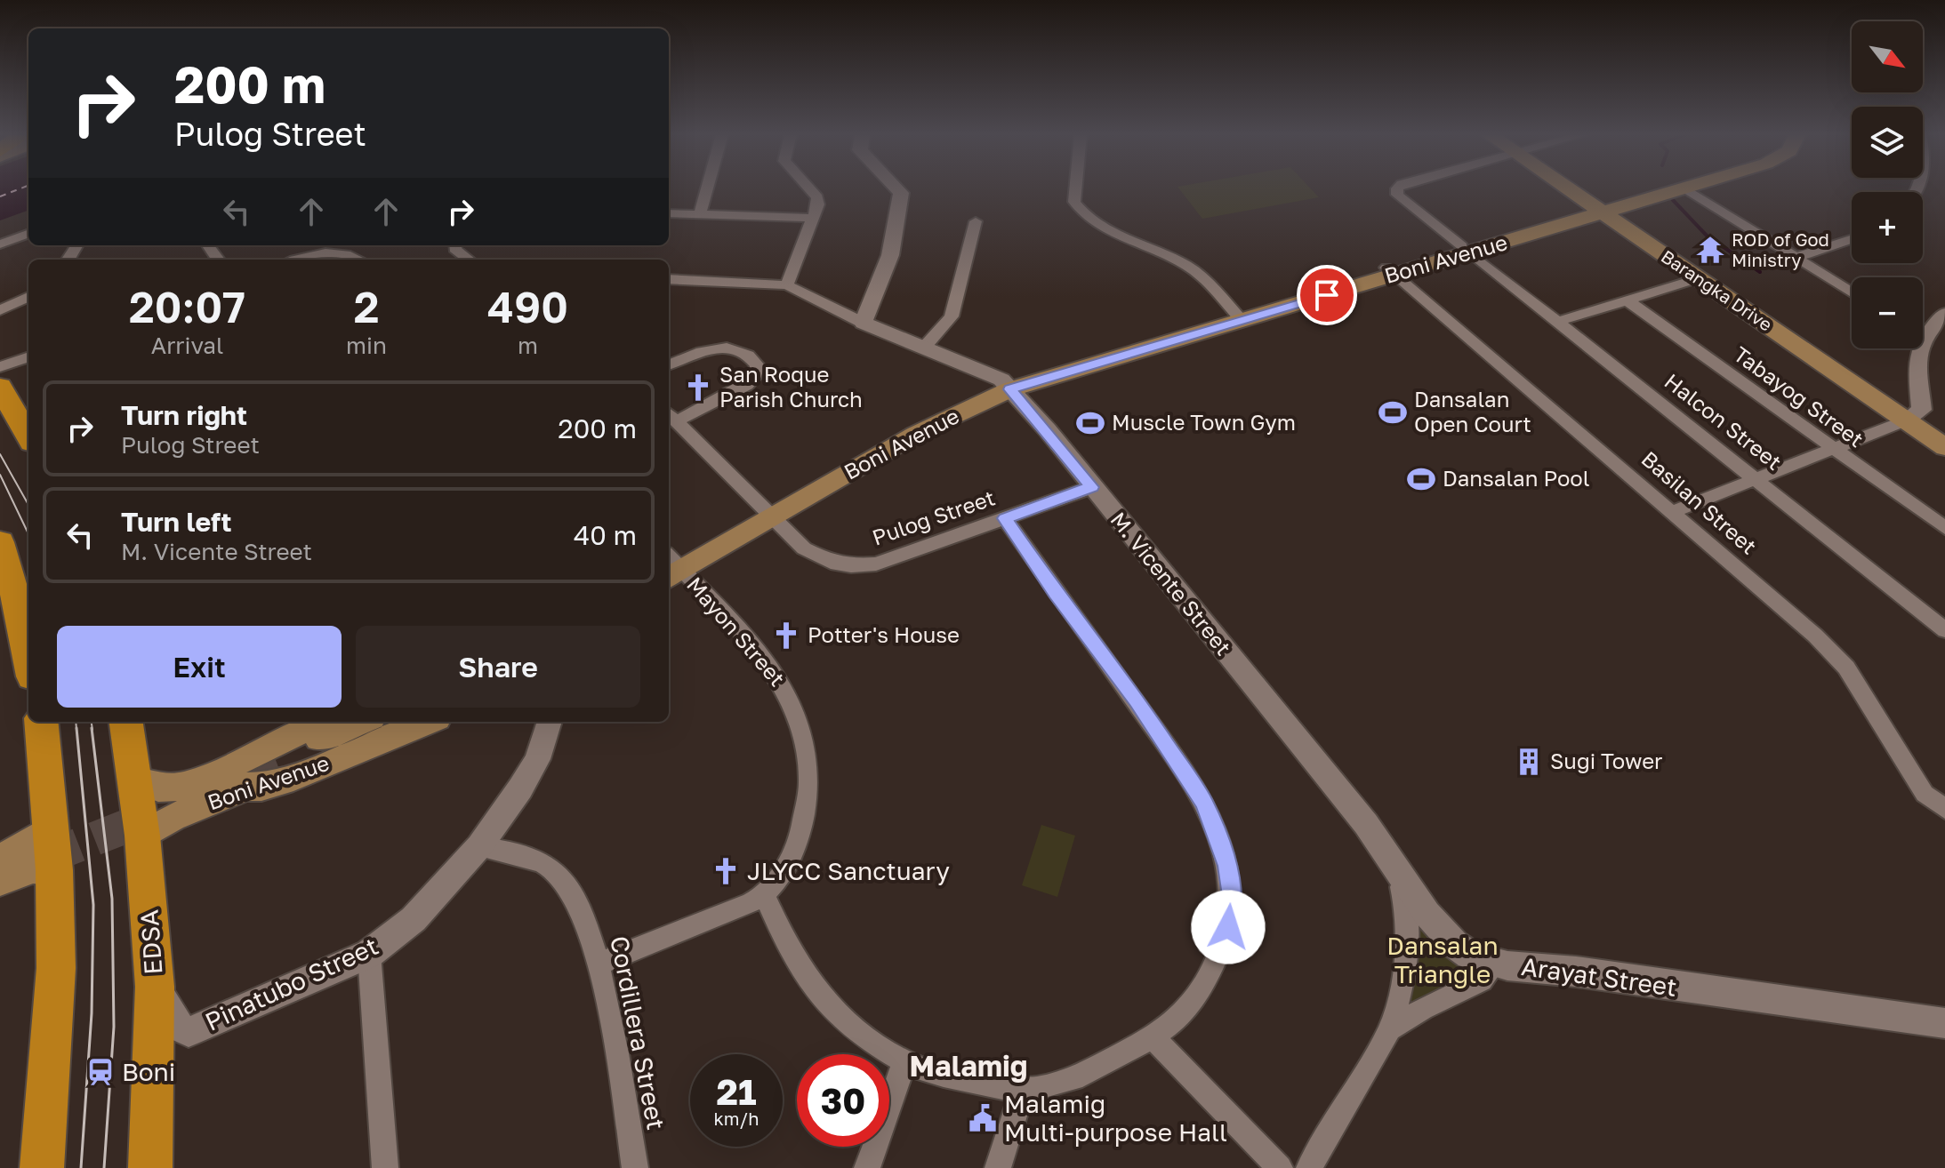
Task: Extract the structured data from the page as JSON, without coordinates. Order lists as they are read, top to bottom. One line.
{"streets":{"highway":["EDSA"],"main road":["Boni Avenue","Barangka Drive"],"street":["Tabayog Street","Halcon Street","Basilan Street","Pulog Street","M. Vicente Street","Mayon Street","Arayat Street","Pinatubo Street","Cordillera Street"]},"crossings":[["Boni Avenue","Barangka Drive"],["Boni Avenue","Halcon Street"],["Boni Avenue","Basilan Street"],["Boni Avenue","Pulog Street"],["Boni Avenue","M. Vicente Street"],["Boni Avenue","Mayon Street"],["Boni Avenue","EDSA"],["Pulog Street","M. Vicente Street"],["M. Vicente Street","Arayat Street"],["Mayon Street","Cordillera Street"],["EDSA","Pinatubo Street"],["Pinatubo Street","Cordillera Street"]],"districts":["Malamig"],"parks":["Dansalan Triangle"],"places":{"temple":["ROD of God Ministry"],"church":["San Roque Parish Church","Potter's House","JLYCC Sanctuary"],"sports":["Dansalan Open Court","Muscle Town Gym","Dansalan Pool"],"building":["Sugi Tower"],"station":["Boni"],"public building":["Malamig Multi-purpose Hall"]},"north":"bottom right","page":{"map_buttons":["+","−"],"turn":["200 m","Pulog Street"],"eta":["20:07","Arrival","2","min","490","m"],"list":[{"name":"Turn right","note":"Pulog Street","value":"200 m"},{"name":"Turn left","note":"M. Vicente Street","value":"40 m"}],"buttons":["Exit","Share"],"speed":"21 km/h","limit":"30"}}
